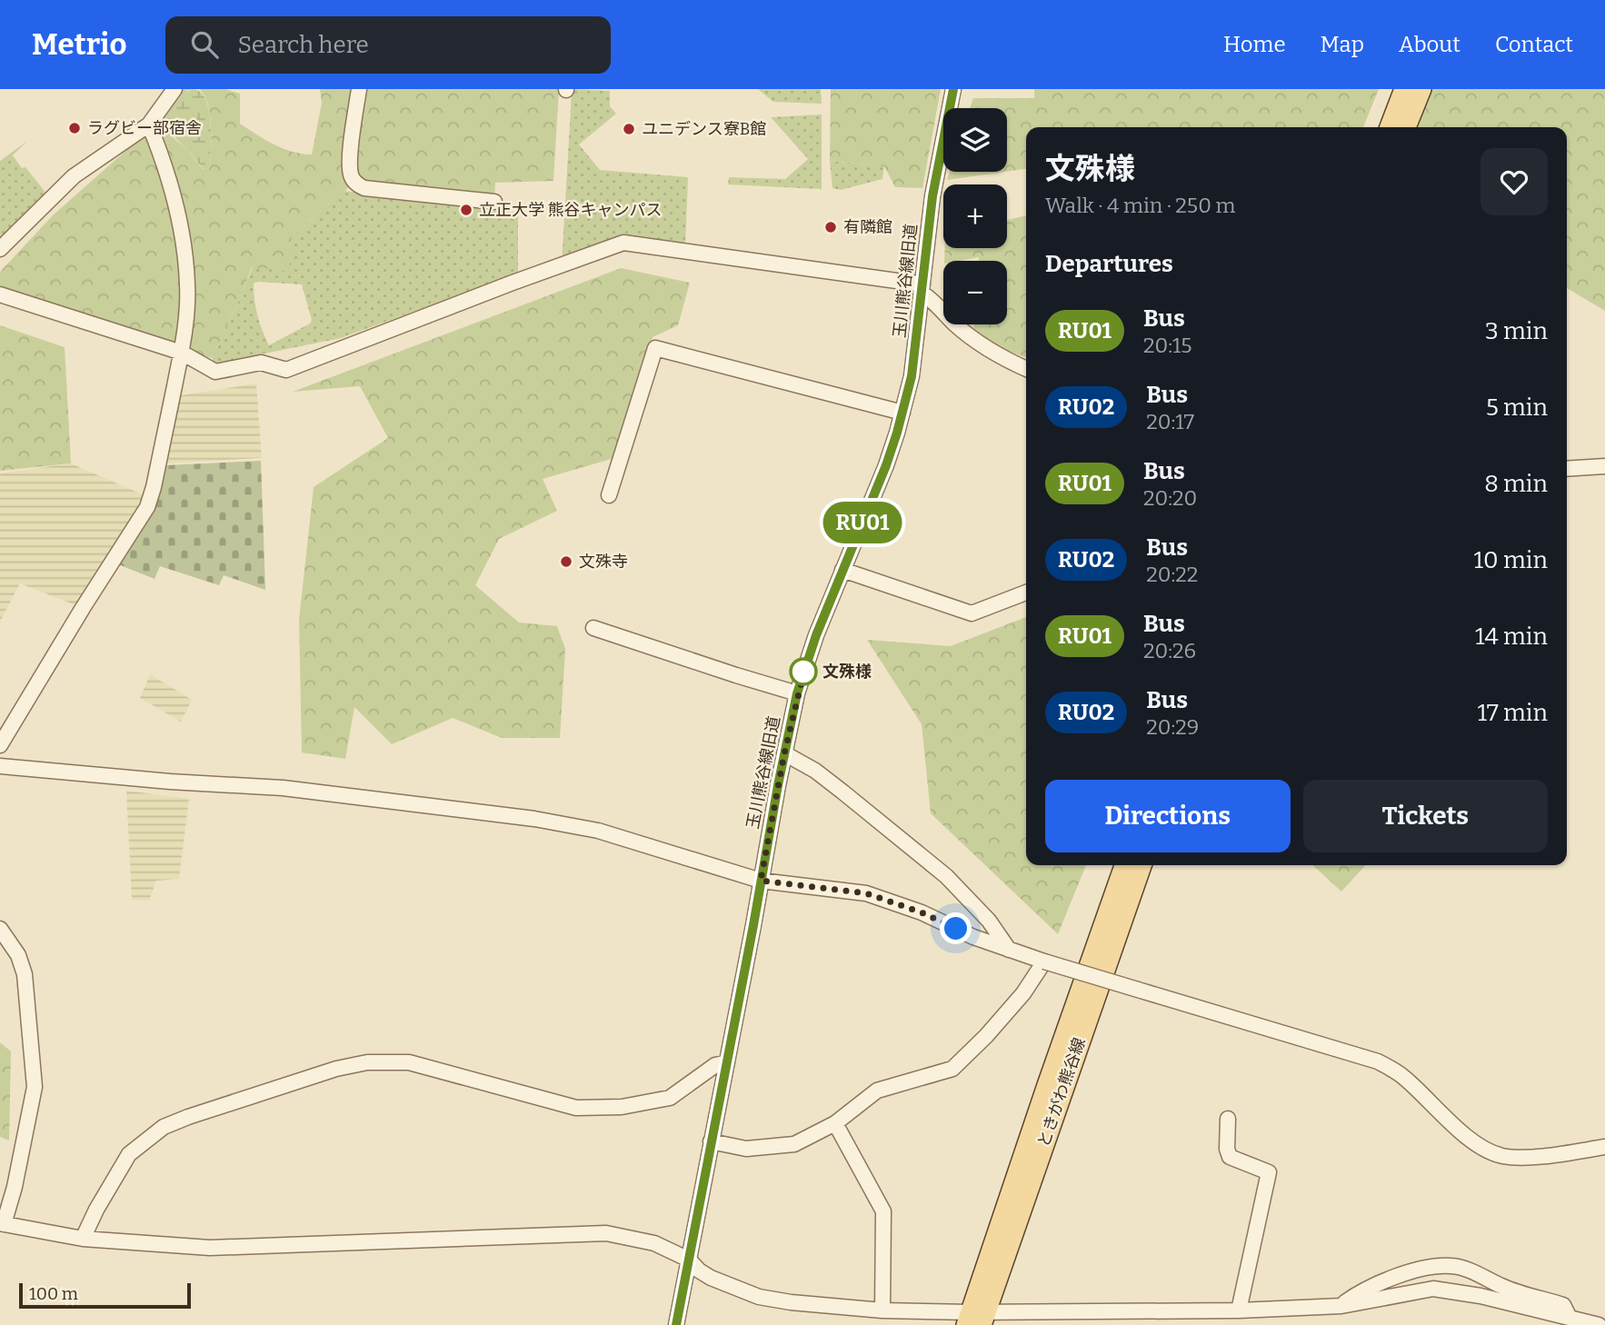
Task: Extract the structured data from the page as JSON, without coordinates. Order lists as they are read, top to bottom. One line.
{"streets":{"main road":["ときがわ熊谷線"],"street":["玉川熊谷線旧道"]},"places":["ラグビー部宿舎","ユニデンス寮B館","立正大学 熊谷キャンパス","有隣館","文殊寺","文殊様"],"lines":["bus line RU01"],"scale_bar":"100 m","page":{"header":"Metrio","search":"Search here","nav":["Home","Map","About","Contact"],"on_map":"RU01","map_buttons":["+","−"],"heading":[["文殊様","Walk · 4 min · 250 m"],"Departures"],"list":[{"mark":"RU01","name":"Bus","note":"20:15","value":"3 min"},{"mark":"RU02","name":"Bus","note":"20:17","value":"5 min"},{"mark":"RU01","name":"Bus","note":"20:20","value":"8 min"},{"mark":"RU02","name":"Bus","note":"20:22","value":"10 min"},{"mark":"RU01","name":"Bus","note":"20:26","value":"14 min"},{"mark":"RU02","name":"Bus","note":"20:29","value":"17 min"}],"buttons":["Directions","Tickets"],"scale":"100 m"}}
